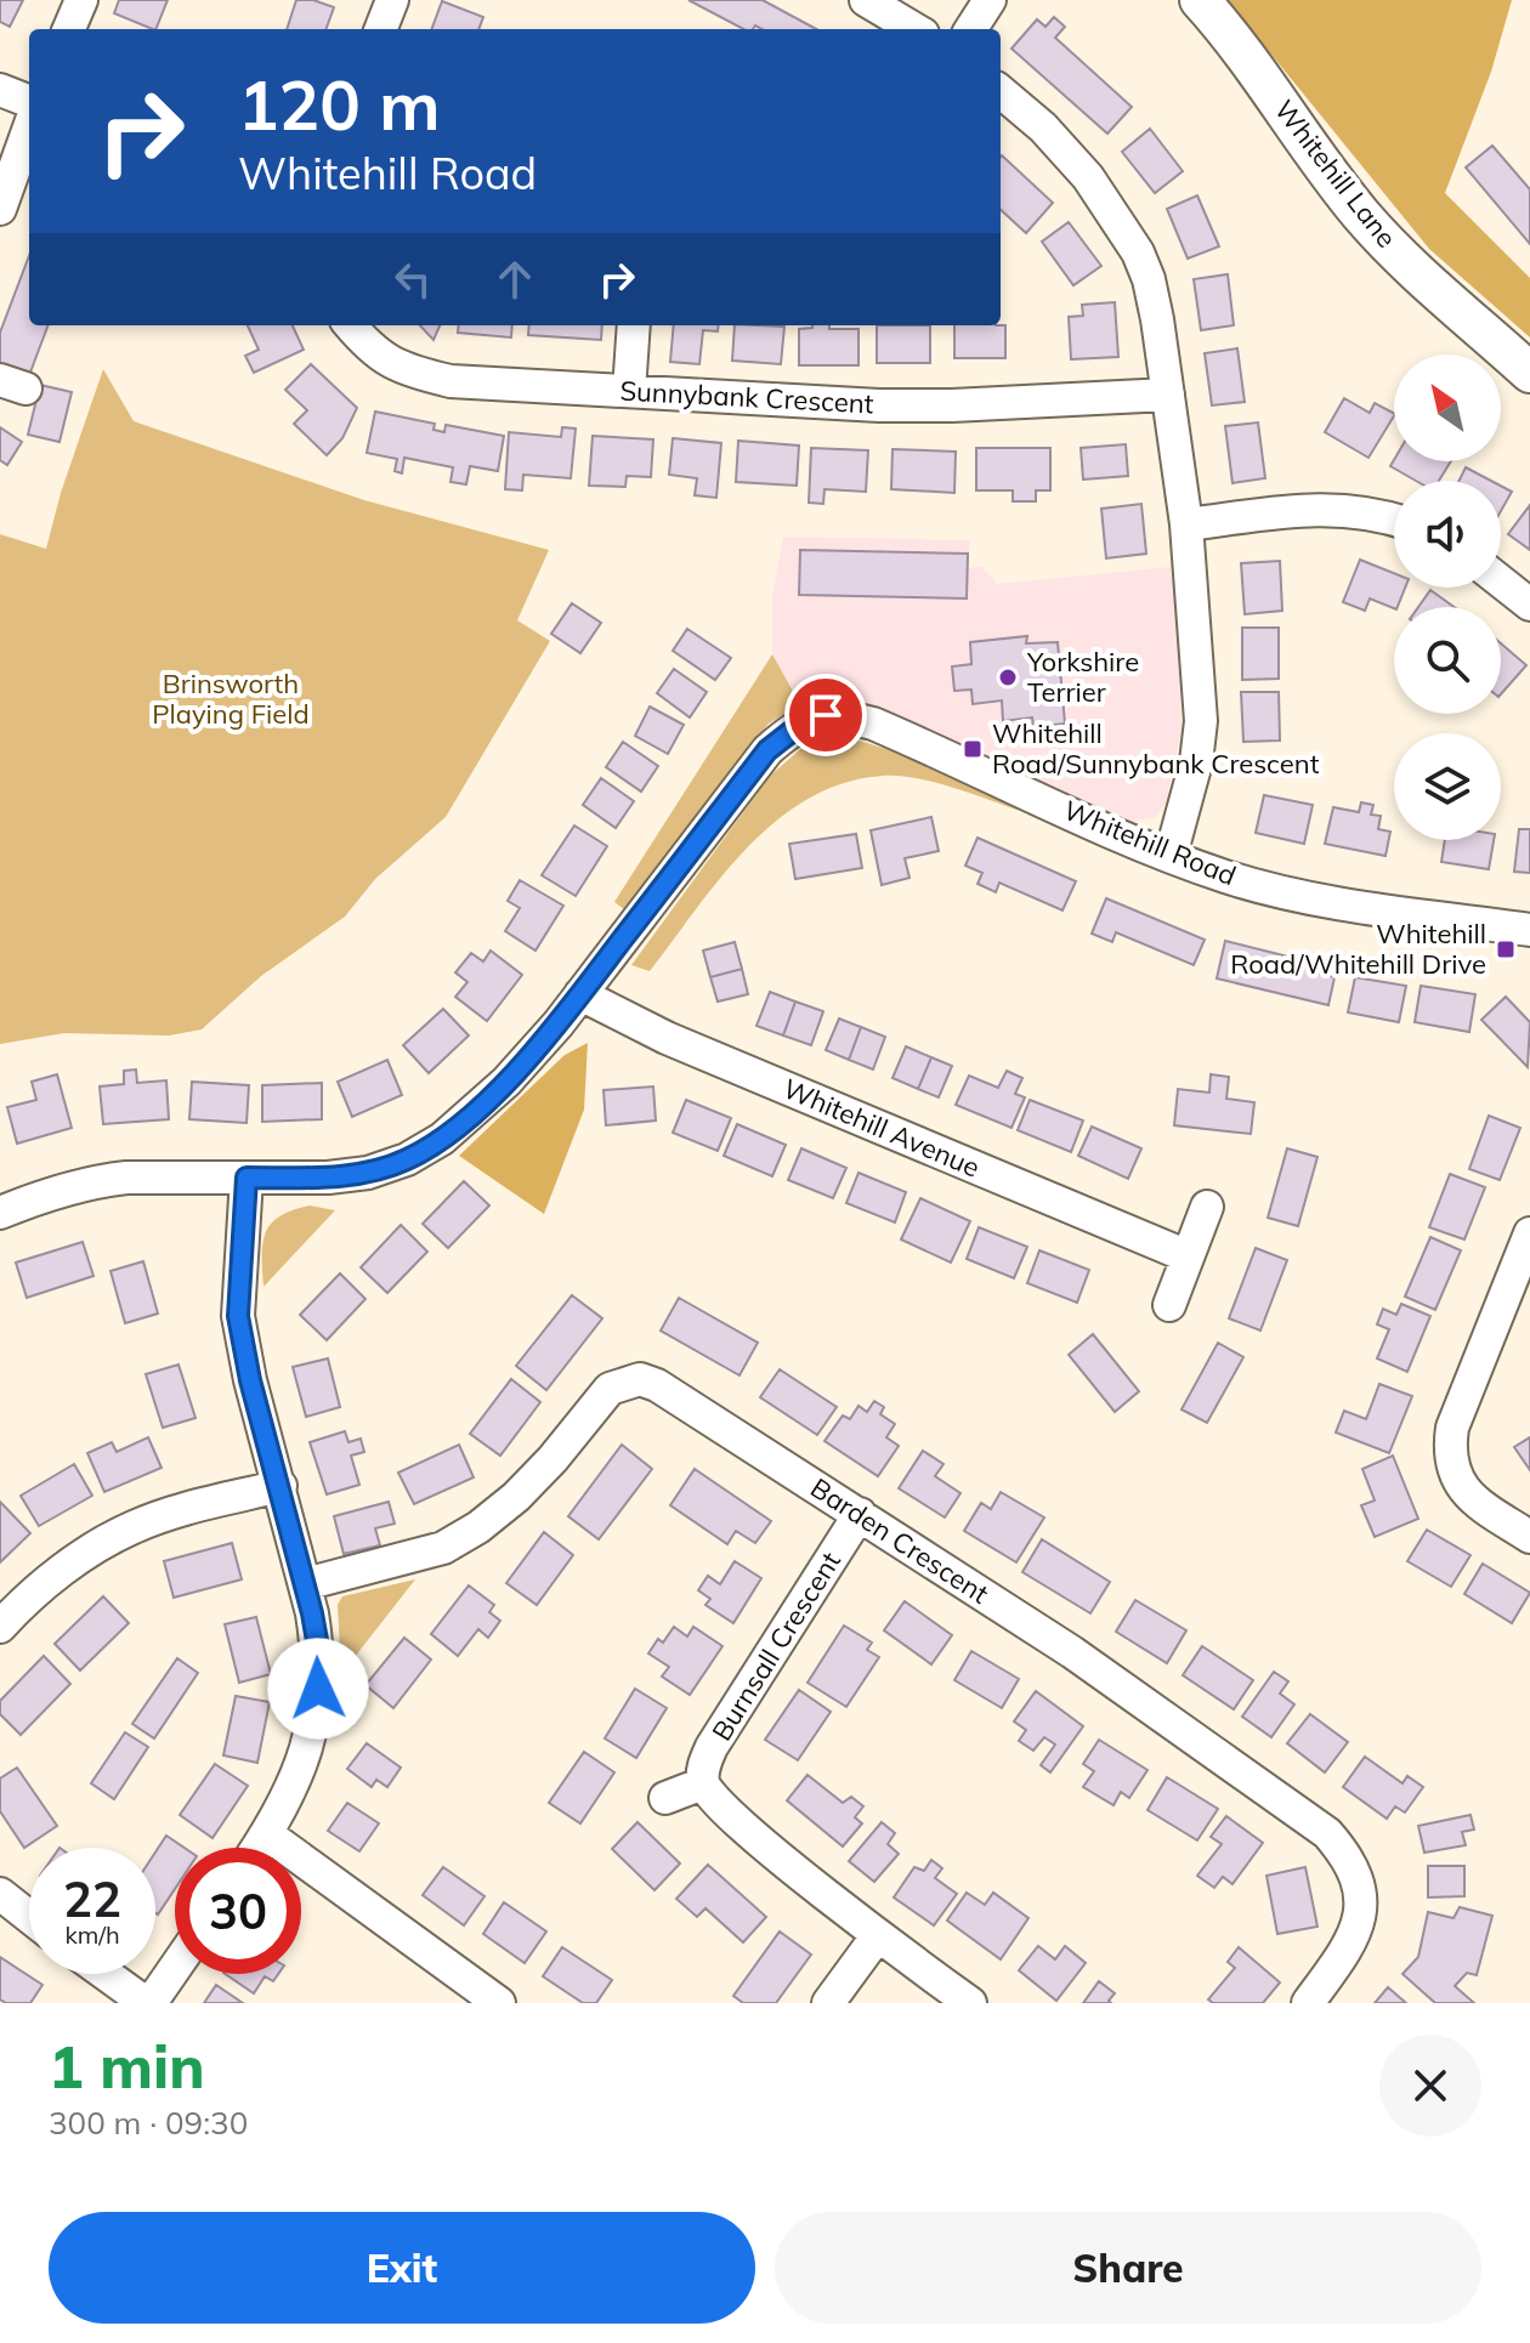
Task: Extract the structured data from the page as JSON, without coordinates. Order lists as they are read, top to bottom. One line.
{"streets":{"main road":["Whitehill Lane"],"street":["Sunnybank Crescent","Whitehill Road","Whitehill Avenue","Barden Crescent","Burnsall Crescent"]},"crossings":[["Whitehill Road","Whitehill Avenue"],["Barden Crescent","Burnsall Crescent"]],"parks":["Brinsworth Playing Field"],"places":{"other":["Yorkshire Terrier"],"transit":["Whitehill Road/Sunnybank Crescent","Whitehill Road/Whitehill Drive"]},"north":"top left","page":{"turn":["120 m","Whitehill Road"],"speed":"22 km/h","limit":"30","heading":["1 min","300 m · 09:30"],"buttons":["Exit","Share"]}}
